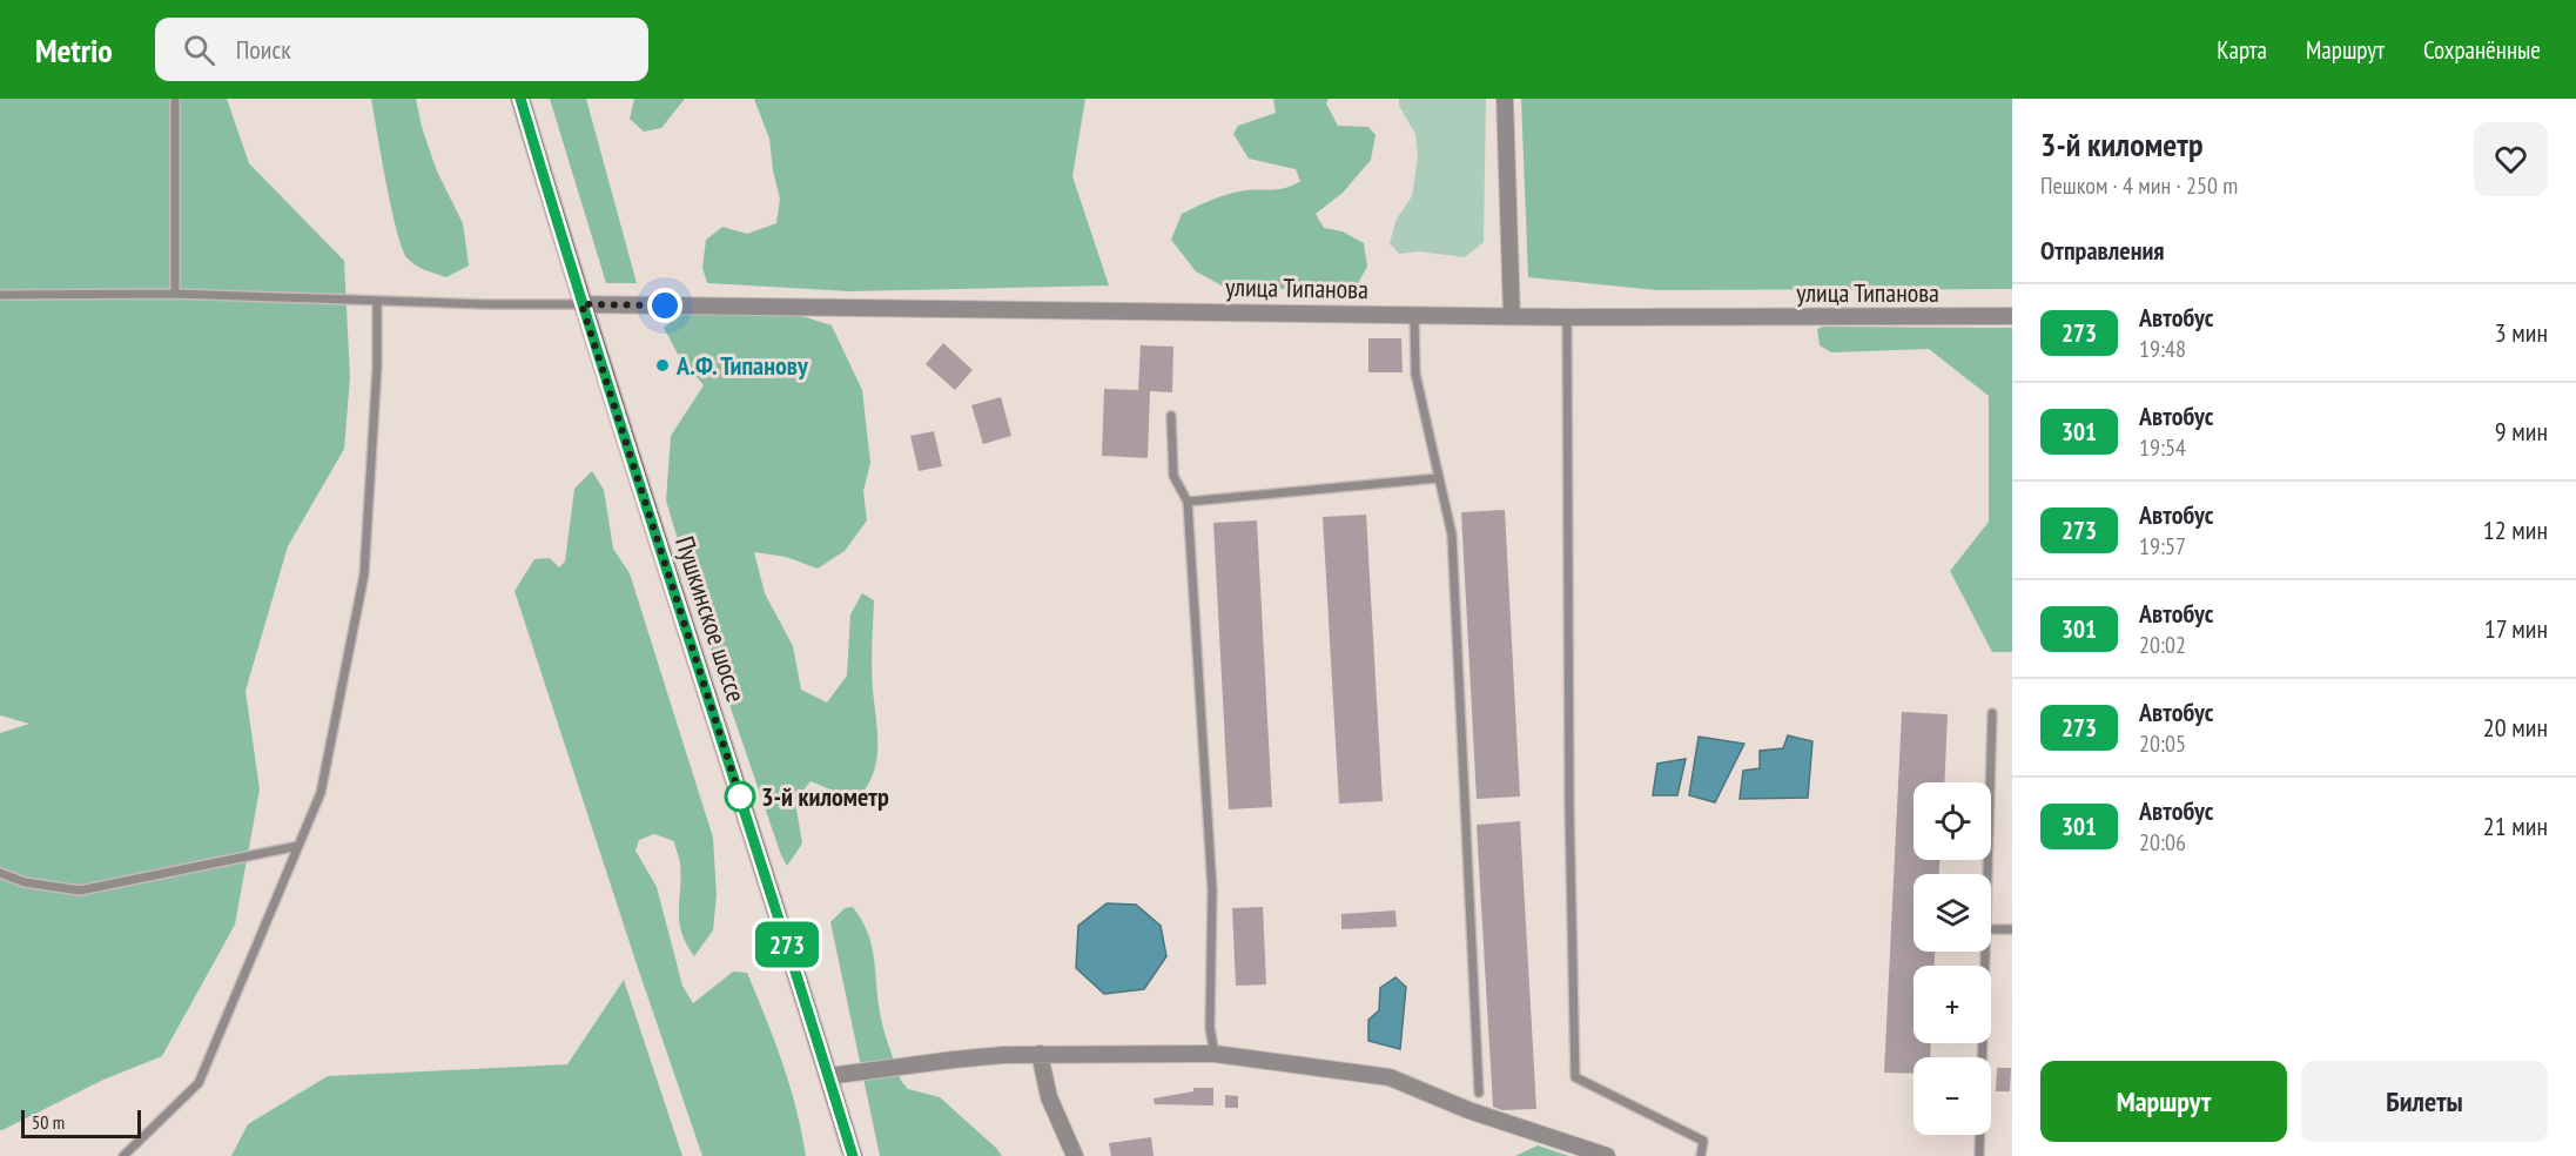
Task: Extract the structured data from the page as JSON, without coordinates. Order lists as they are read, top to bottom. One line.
{"streets":{"main road":["Пушкинское шоссе"],"street":["улица Типанова"]},"crossings":[["улица Типанова","Пушкинское шоссе"]],"places":["А.Ф. Типанову","3-й километр"],"lines":["bus line 273"],"scale_bar":"50 m","page":{"header":"Metrio","search":"Поиск","nav":["Карта","Маршрут","Сохранённые"],"on_map":"273","heading":[["3-й километр","Пешком · 4 мин · 250 m"],"Отправления"],"list":[{"mark":"273","name":"Автобус","note":"19:48","value":"3 мин"},{"mark":"301","name":"Автобус","note":"19:54","value":"9 мин"},{"mark":"273","name":"Автобус","note":"19:57","value":"12 мин"},{"mark":"301","name":"Автобус","note":"20:02","value":"17 мин"},{"mark":"273","name":"Автобус","note":"20:05","value":"20 мин"},{"mark":"301","name":"Автобус","note":"20:06","value":"21 мин"}],"map_buttons":["+","−"],"buttons":["Маршрут","Билеты"],"scale":"50 m"}}
